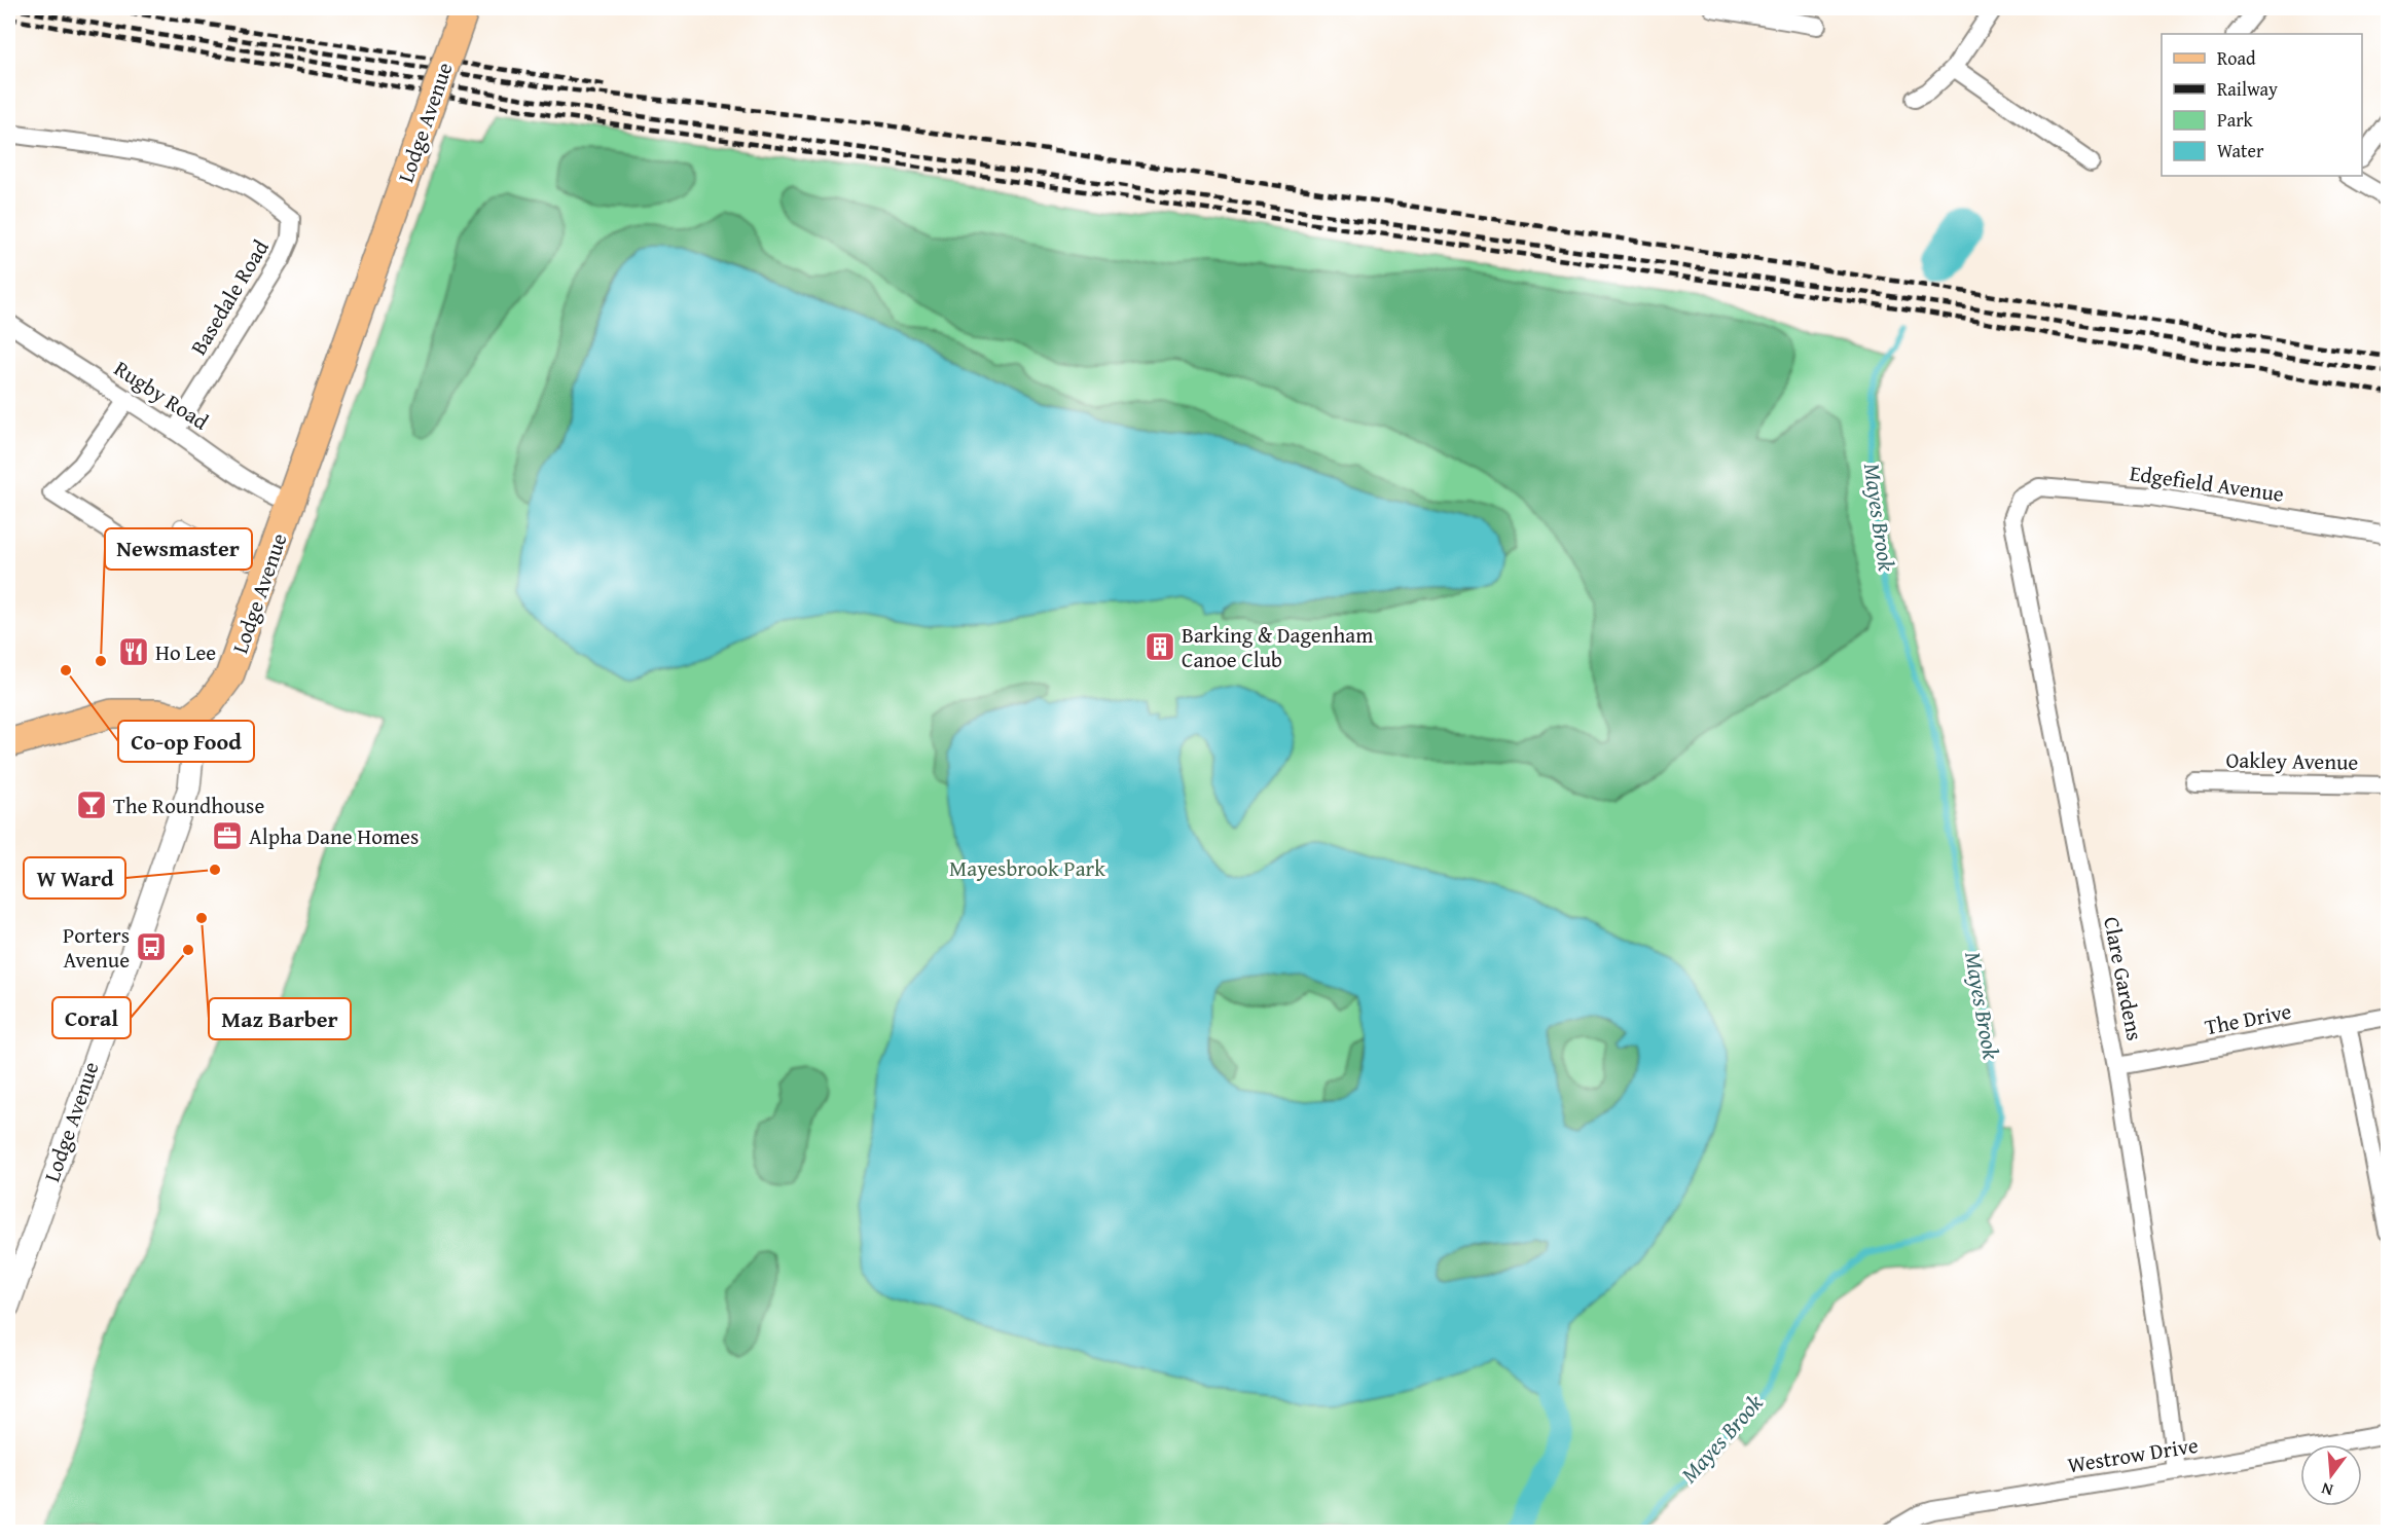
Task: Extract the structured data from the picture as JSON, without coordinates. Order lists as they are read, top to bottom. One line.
{"streets":{"main road":["Lodge Avenue"],"street":["Basedale Road","Rugby Road","Edgefield Avenue","Oakley Avenue","Clare Gardens","The Drive","Westrow Drive"]},"crossings":[["Lodge Avenue","Rugby Road"],["Basedale Road","Rugby Road"],["Edgefield Avenue","Clare Gardens"],["Clare Gardens","The Drive"],["Clare Gardens","Westrow Drive"]],"water":["Mayes Brook"],"parks":["Mayesbrook Park"],"places":{"building":["Barking & Dagenham Canoe Club"],"restaurant":["Ho Lee"],"other":["Newsmaster","Co-op Food","W Ward","Maz Barber","Coral"],"bar":["The Roundhouse"],"office":["Alpha Dane Homes"],"bus stop":["Porters Avenue"]},"legend":["Road","Railway","Park","Water"],"north":"bottom"}
